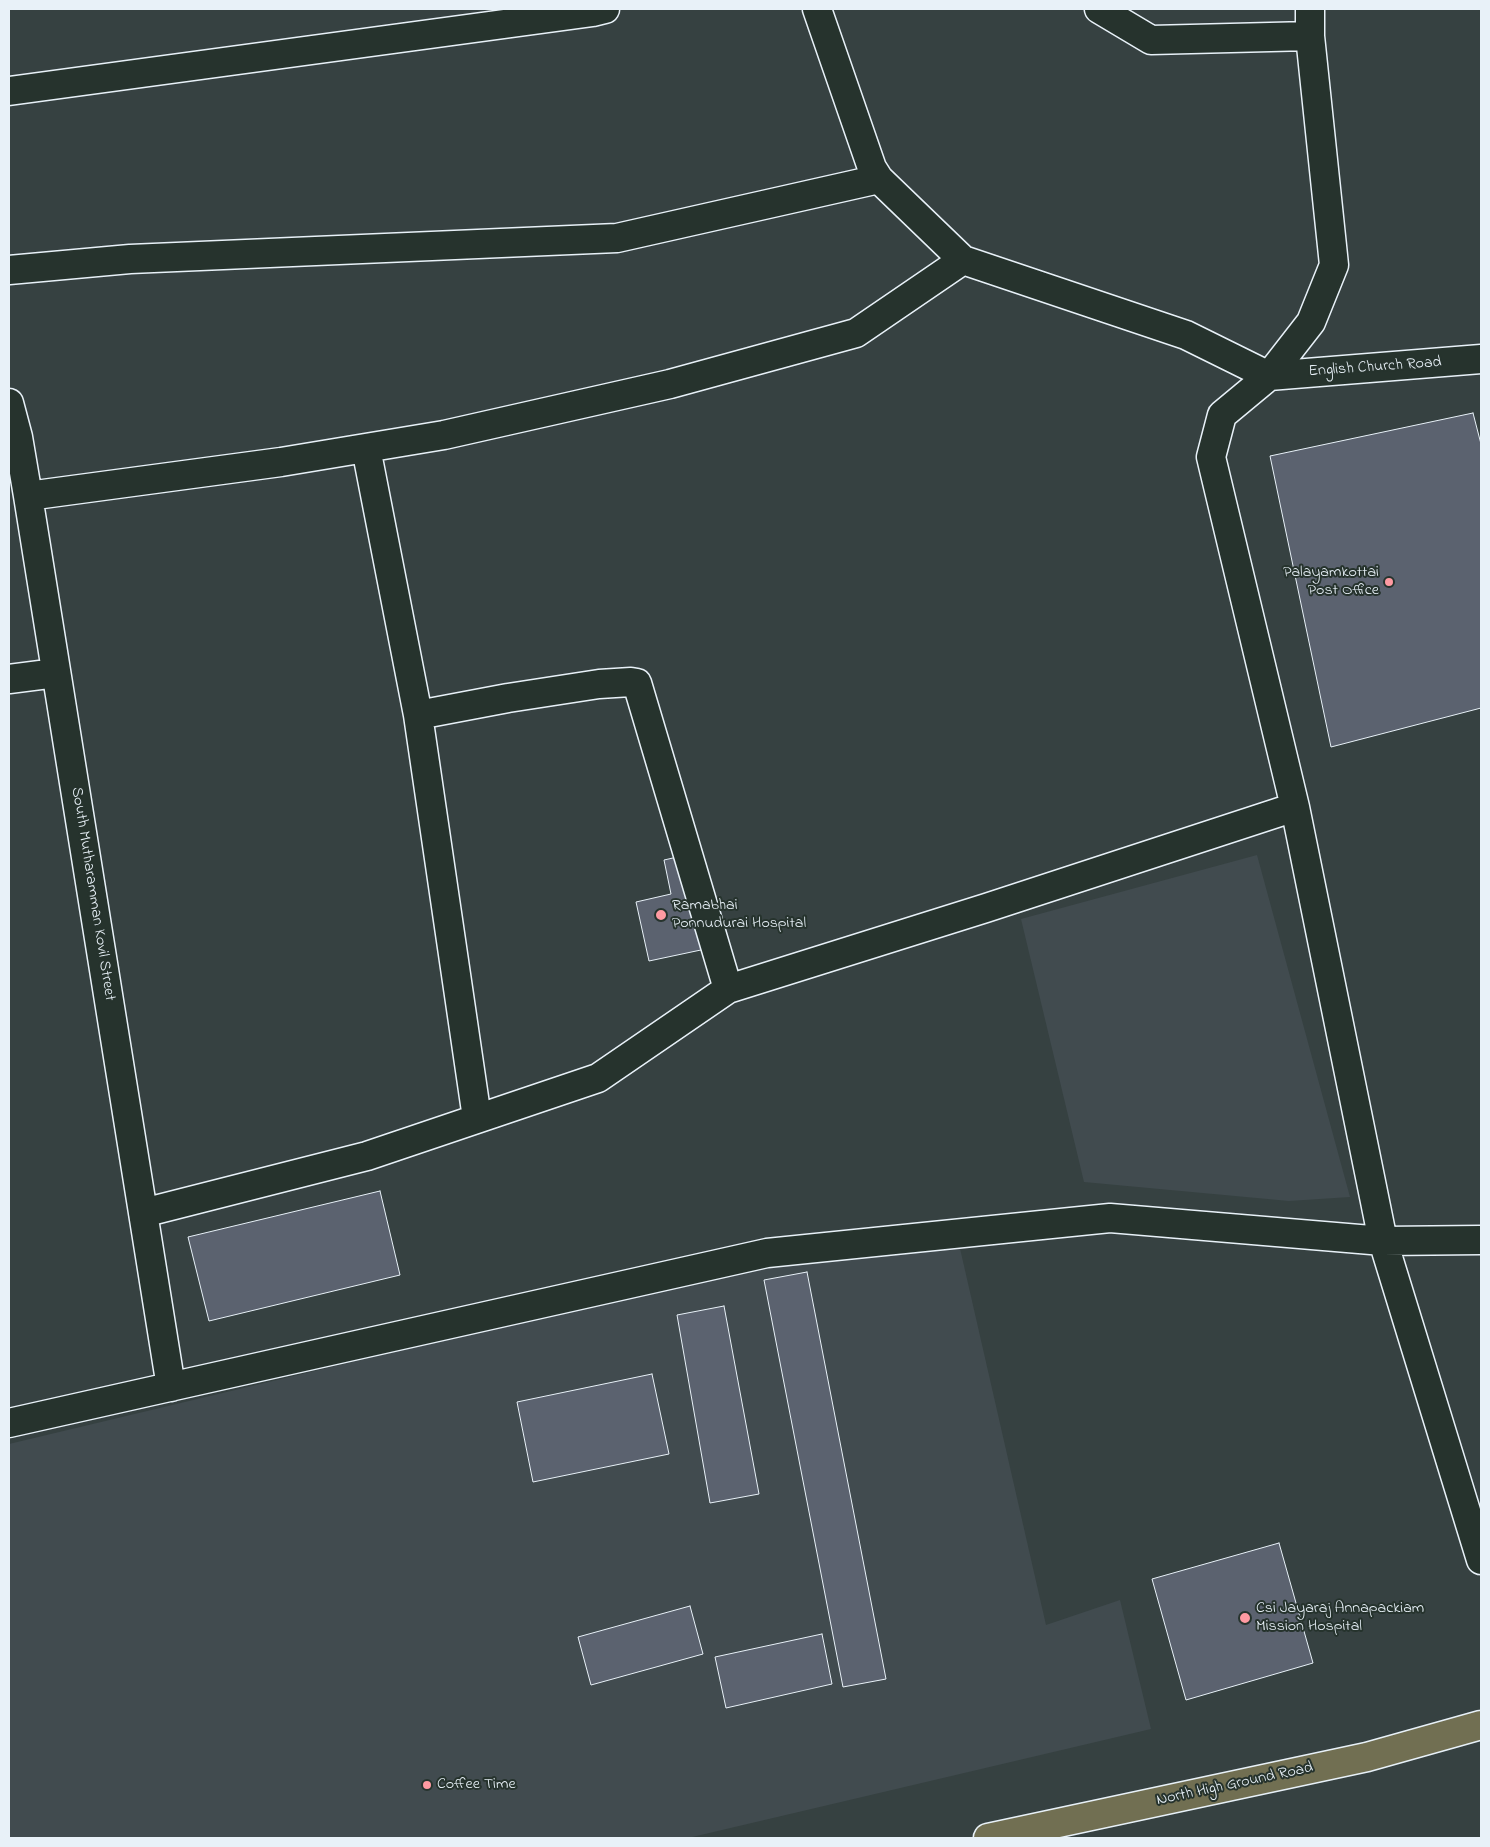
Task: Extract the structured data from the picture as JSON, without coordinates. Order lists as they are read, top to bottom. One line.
{"streets":{"main road":["North High Ground Road"],"street":["English Church Road","South Mutharamman Kovil Street"]},"places":["Palayamkottai Post Office","Ramabhai Ponnudurai Hospital","Csi Jayaraj Annapackiam Mission Hospital","Coffee Time"]}
